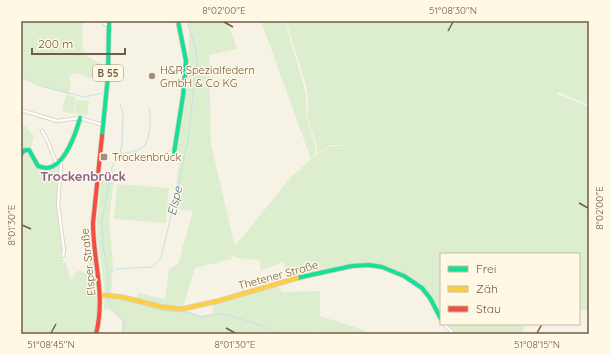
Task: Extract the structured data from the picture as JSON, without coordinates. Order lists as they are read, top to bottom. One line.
{"streets":{"street":["B 55","Elsper Straße","Thetener Straße"]},"crossings":[["Elsper Straße","Thetener Straße"]],"districts":["Trockenbrück"],"water":["Elspe"],"places":{"other":["H&R Spezialfedern GmbH & Co KG"],"transit":["Trockenbrück"]},"legend":["Frei","Zäh","Stau"],"scale_bar":"200 m","coordinates":["8°02'00\"E","51°08'30\"N","8°01'30\"E","51°08'45\"N","51°08'15\"N"]}
